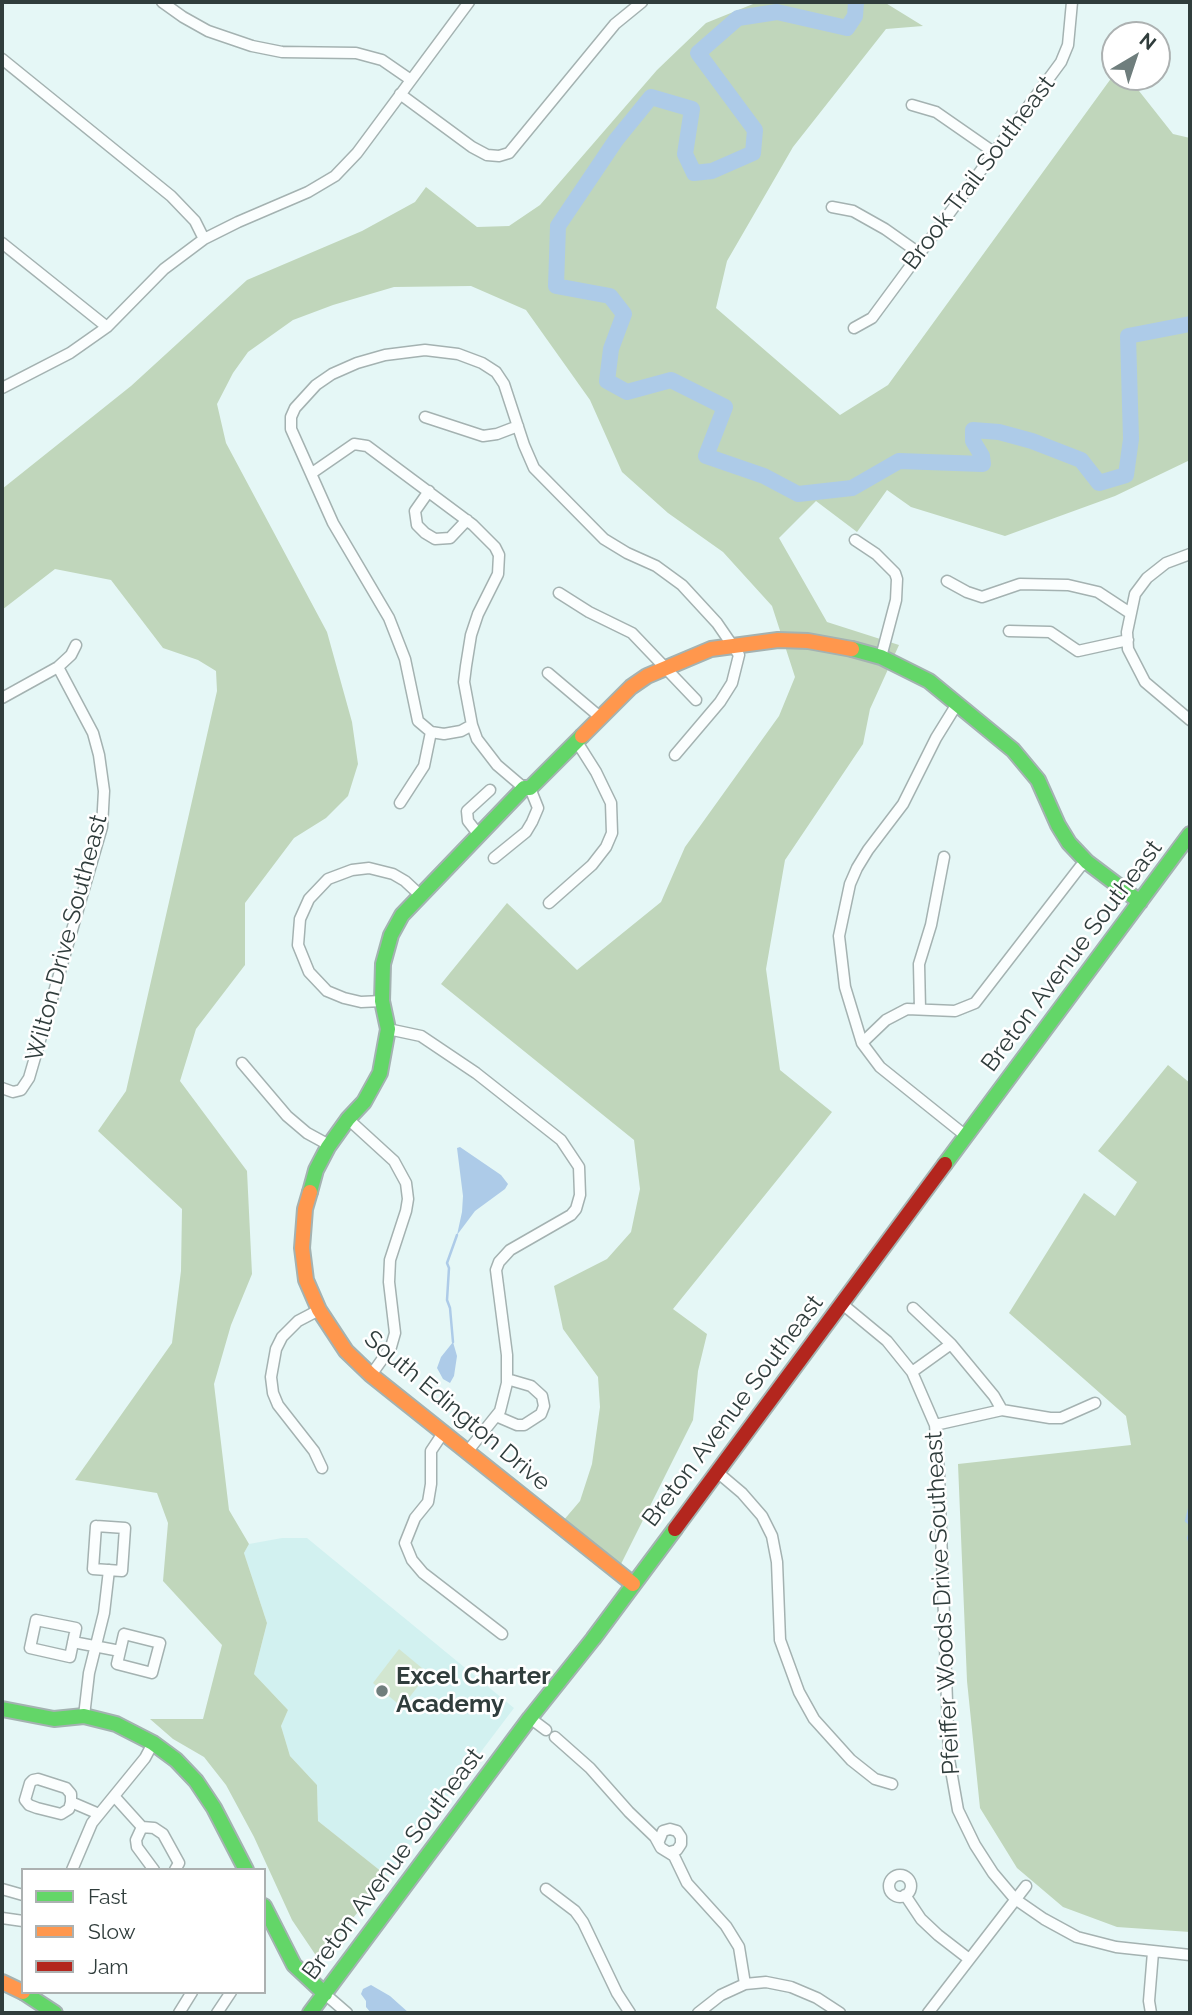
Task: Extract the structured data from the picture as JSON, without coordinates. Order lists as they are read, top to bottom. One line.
{"streets":{"street":["Brook Trail Southeast","Wilton Drive Southeast","Breton Avenue Southeast","South Edington Drive","Pfeiffer Woods Drive Southeast"]},"crossings":[["Breton Avenue Southeast","South Edington Drive"],["Breton Avenue Southeast","Pfeiffer Woods Drive Southeast"]],"places":["Excel Charter Academy"],"legend":["Fast","Slow","Jam"],"north":"top right"}
